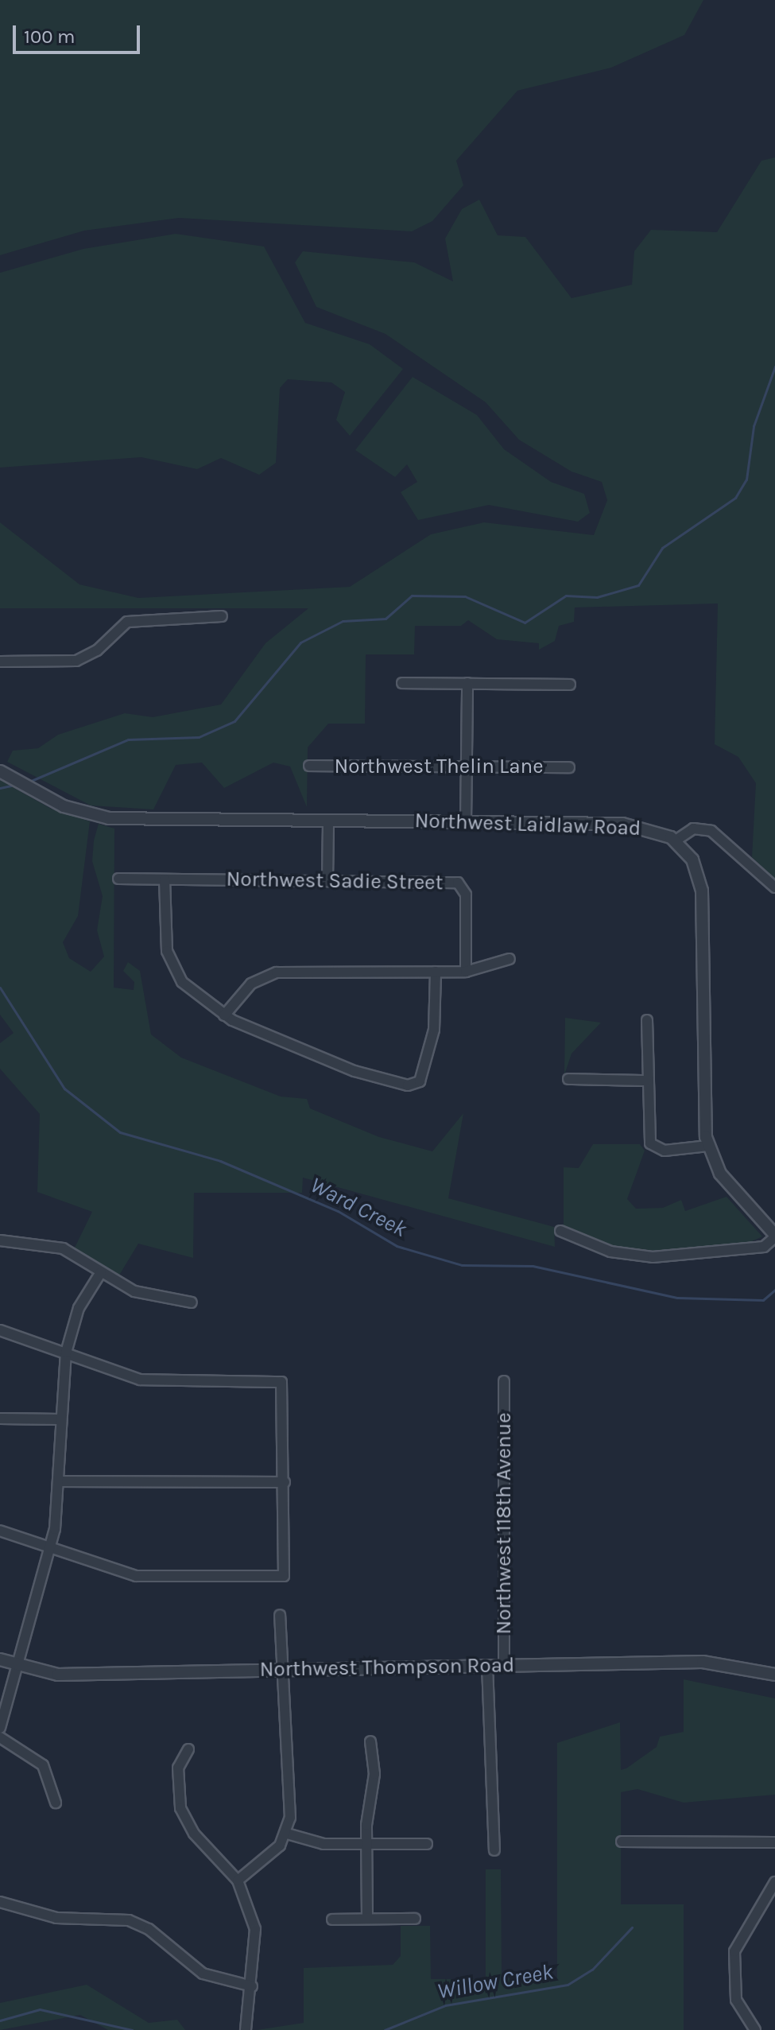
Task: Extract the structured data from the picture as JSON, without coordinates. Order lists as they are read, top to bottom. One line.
{"streets":{"street":["Northwest Thelin Lane","Northwest Laidlaw Road","Northwest Sadie Street","Northwest 118th Avenue","Northwest Thompson Road"]},"crossings":[["Northwest 118th Avenue","Northwest Thompson Road"]],"water":["Ward Creek","Willow Creek"],"scale_bar":"100 m"}
